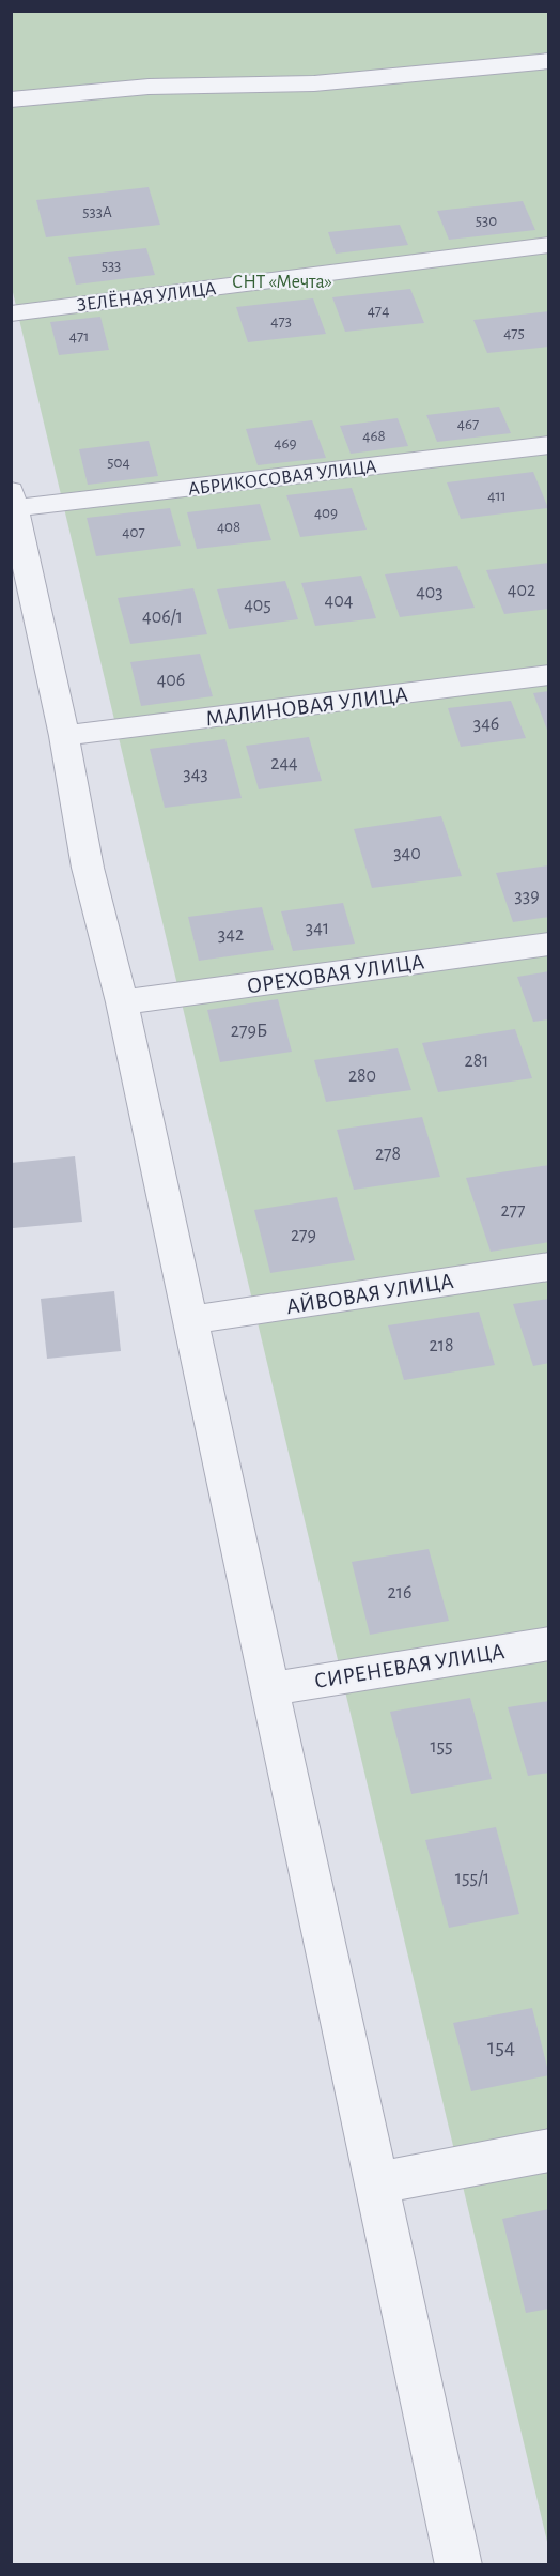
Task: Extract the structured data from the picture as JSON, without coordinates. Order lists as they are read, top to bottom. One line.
{"streets":{"street":["ЗЕЛЁНАЯ УЛИЦА","АБРИКОСОВАЯ УЛИЦА","МАЛИНОВАЯ УЛИЦА","ОРЕХОВАЯ УЛИЦА","АЙВОВАЯ УЛИЦА","СИРЕНЕВАЯ УЛИЦА"]},"parks":["СНТ «Мечта»"],"house_numbers":["533А","530","533","474","473","475","471","467","468","469","504","411","409","408","407","402","403","404","405","406/1","406","346","244","343","340","339","341","342","279Б","281","280","278","277","279","218","216","155","155/1","154"]}
